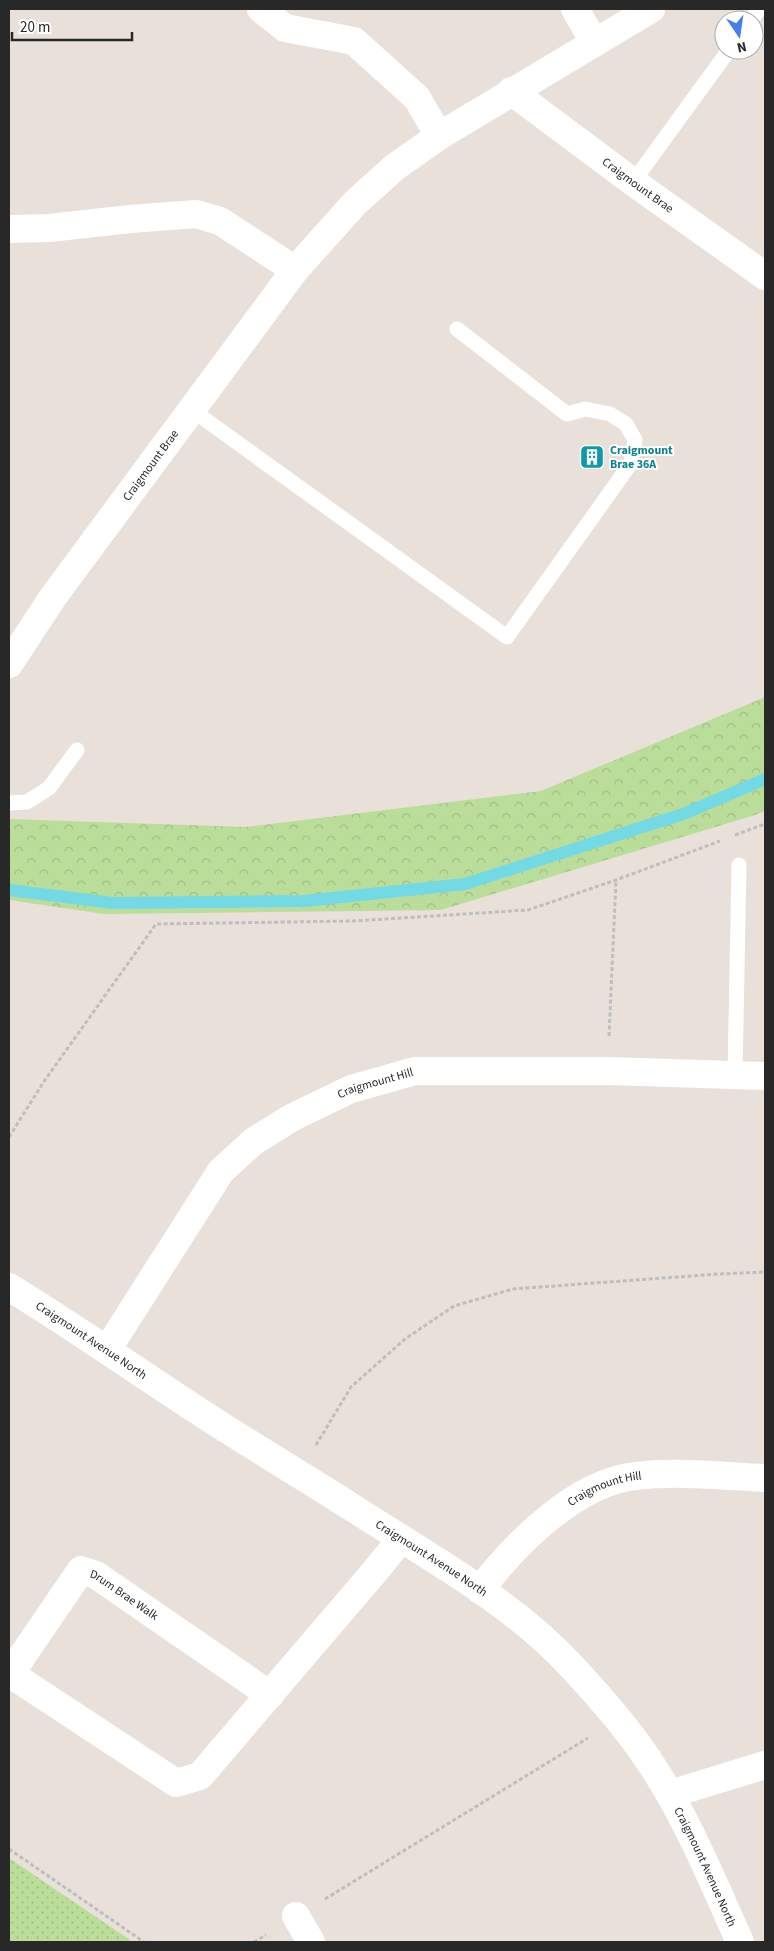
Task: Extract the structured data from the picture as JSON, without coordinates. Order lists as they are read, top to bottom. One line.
{"streets":{"street":["Craigmount Brae","Craigmount Hill","Craigmount Avenue North","Drum Brae Walk"]},"crossings":[["Craigmount Hill","Craigmount Avenue North"],["Craigmount Avenue North","Drum Brae Walk"]],"places":{"building":["Craigmount Brae 36A"]},"scale_bar":"20 m","north":"bottom"}
